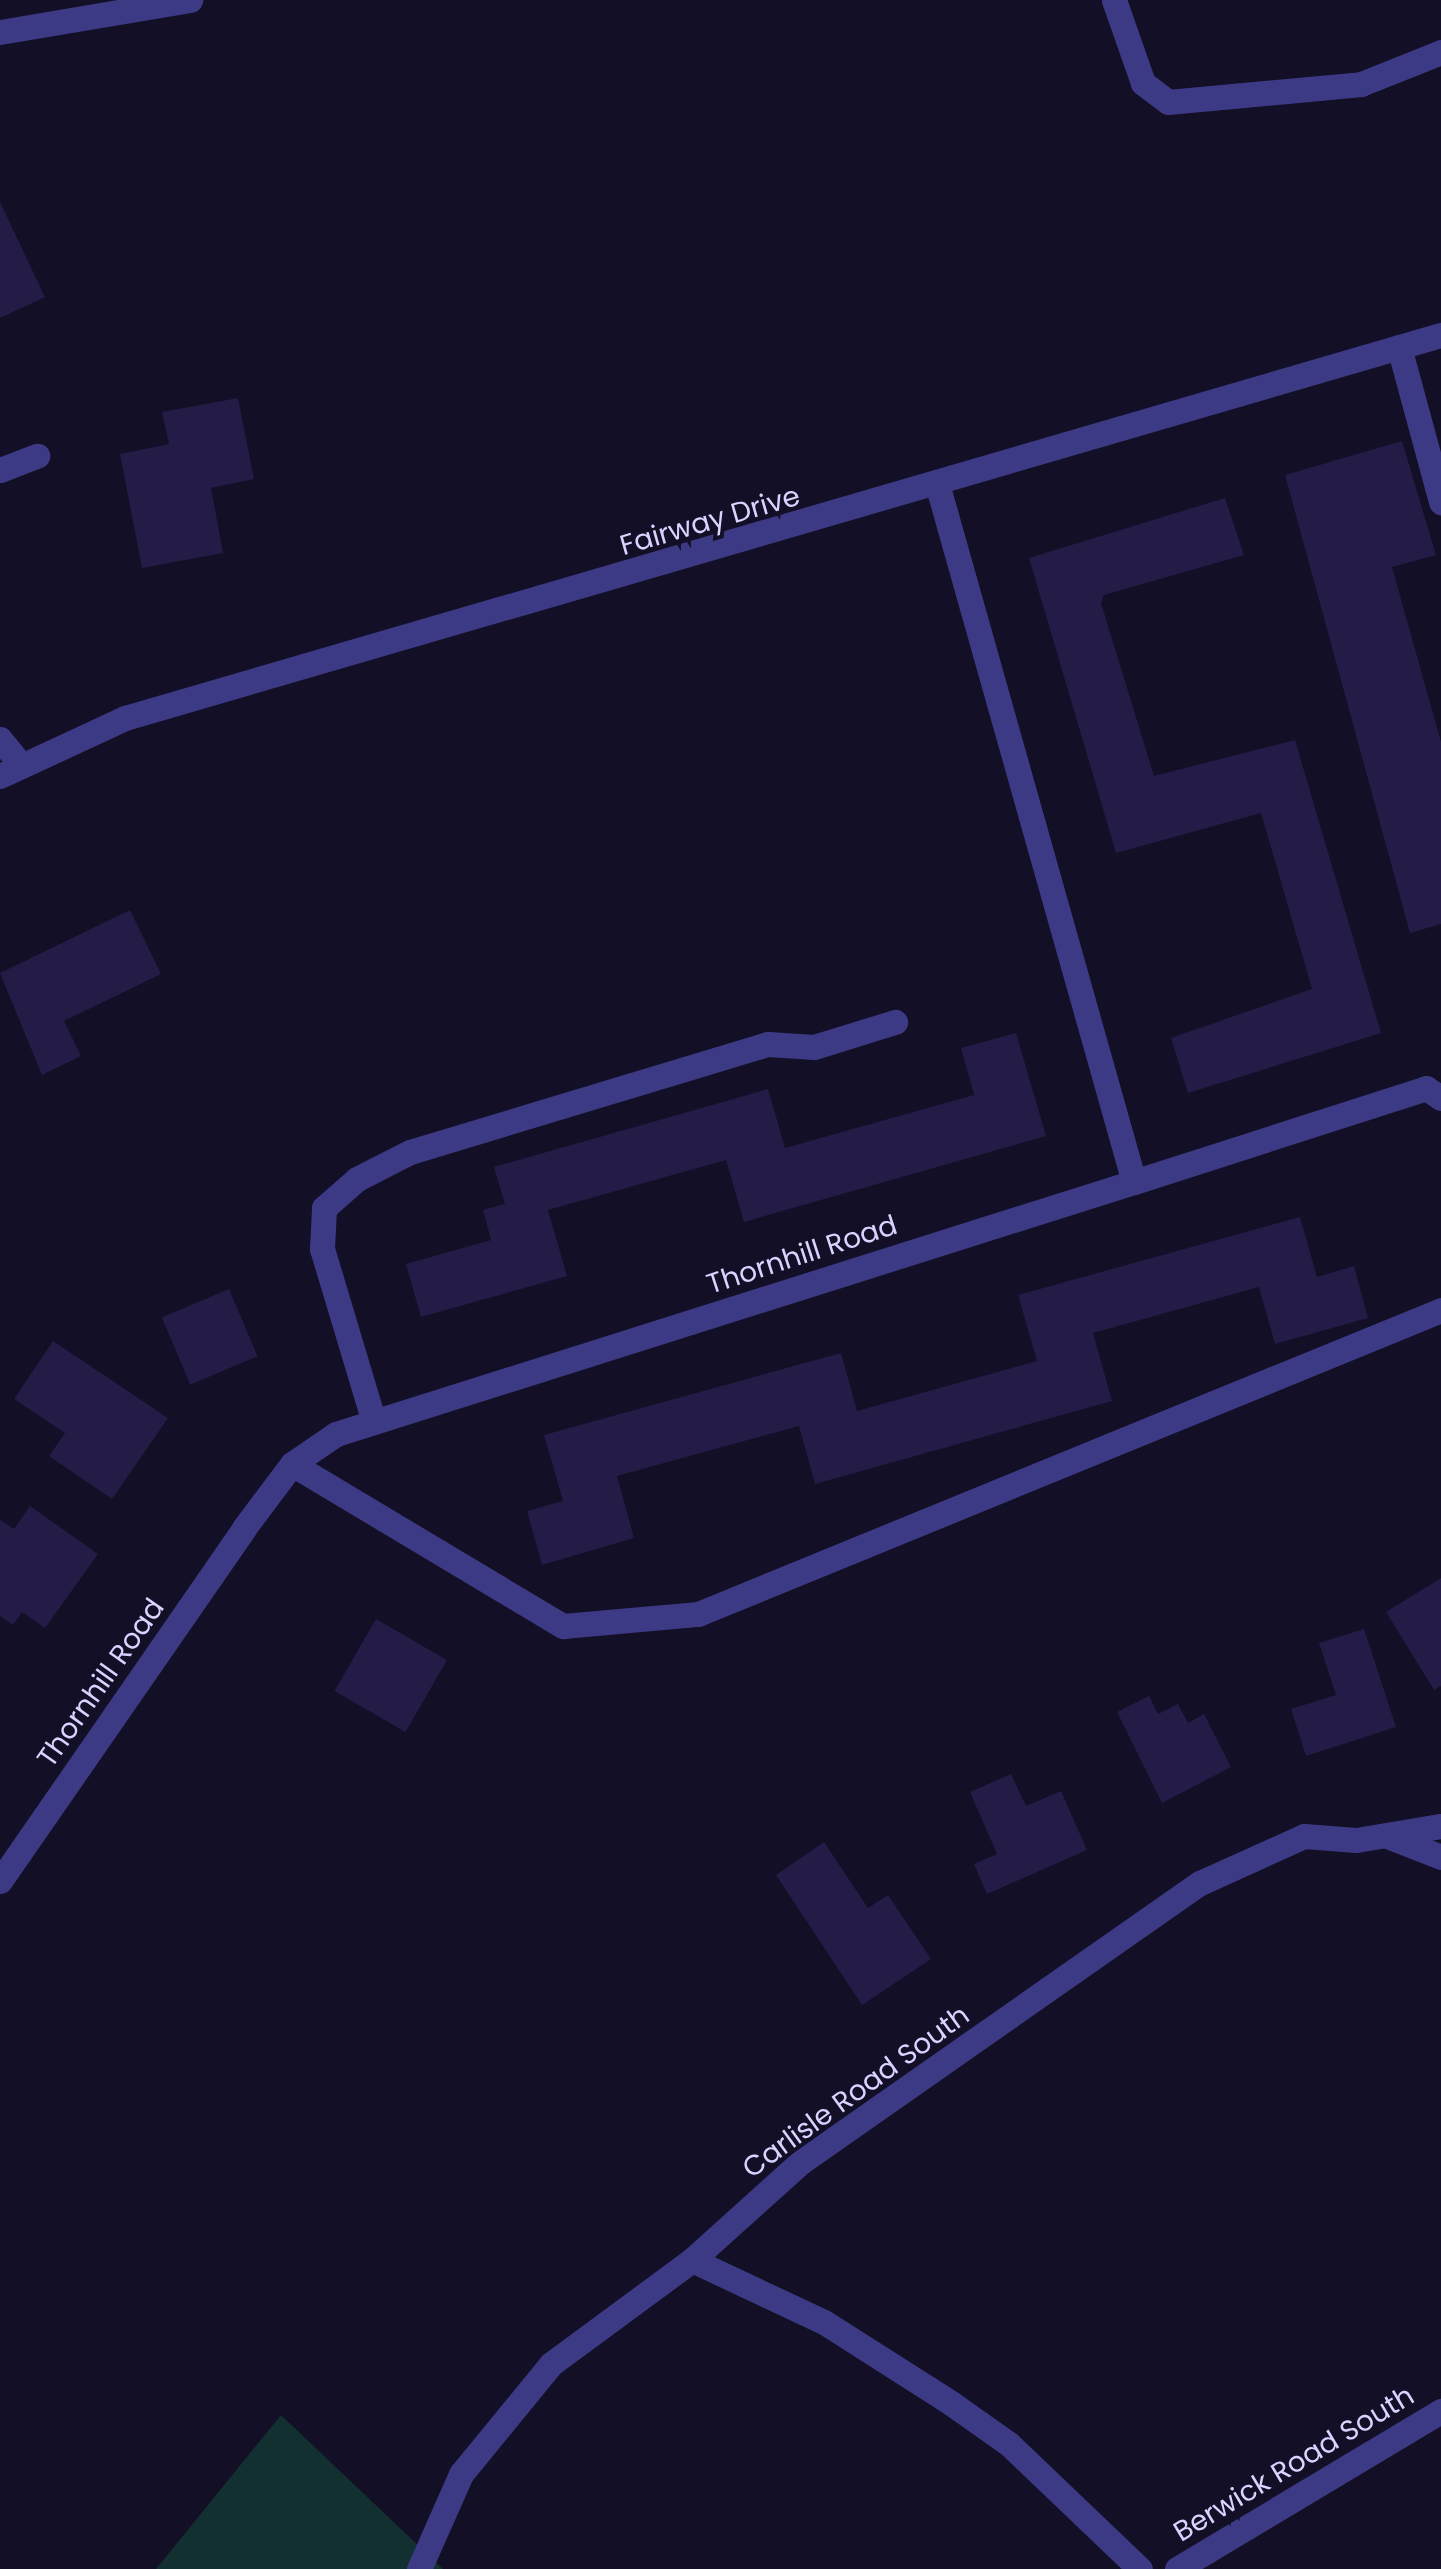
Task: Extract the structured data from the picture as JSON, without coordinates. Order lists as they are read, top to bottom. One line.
{"streets":{"street":["Fairway Drive","Thornhill Road","Carlisle Road South","Berwick Road South"]}}
